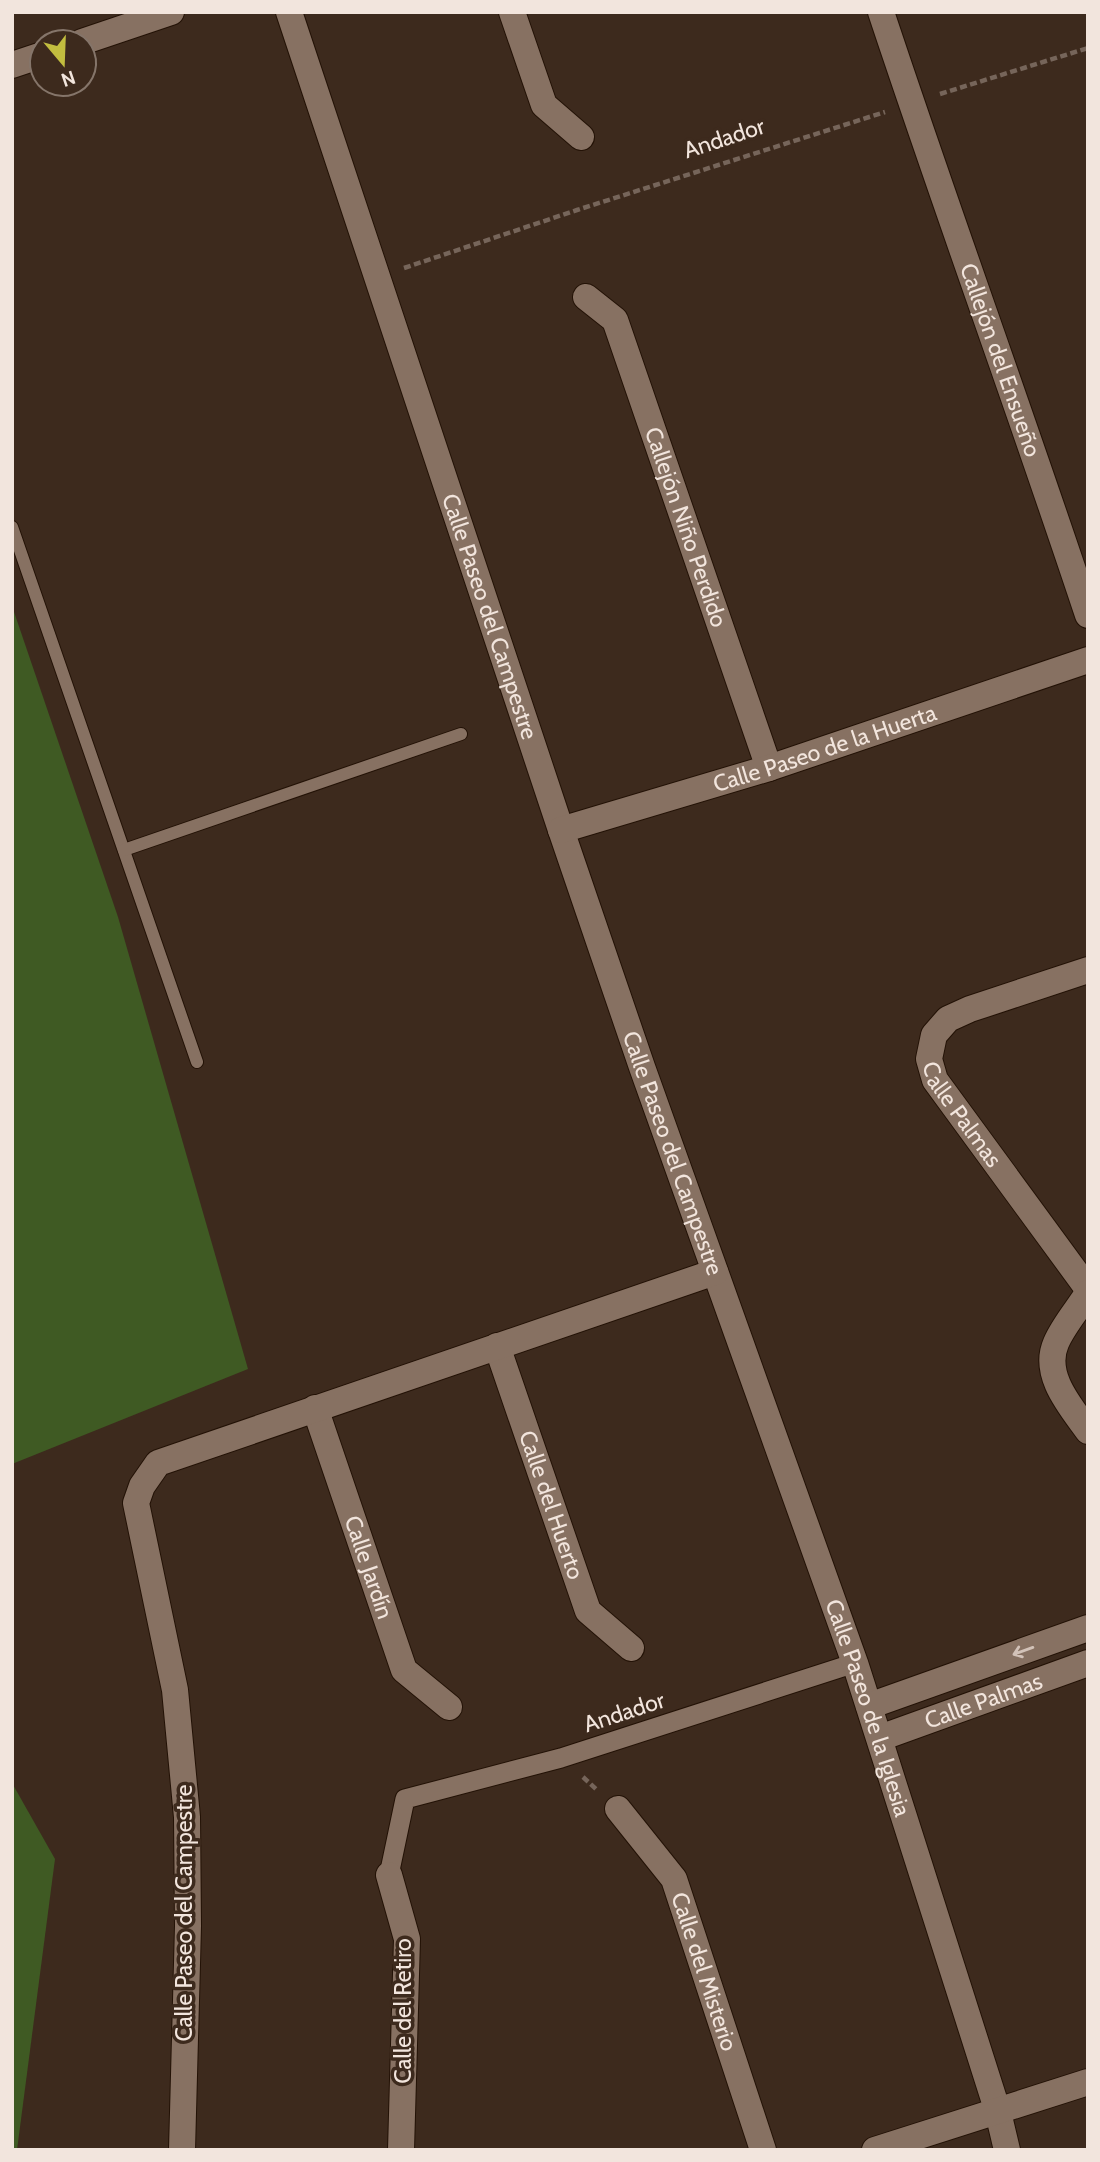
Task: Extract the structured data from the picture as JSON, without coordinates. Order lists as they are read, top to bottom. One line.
{"streets":{"street":["Andador","Callejón del Ensueño","Callejón Niño Perdido","Calle Paseo del Campestre","Calle Paseo de la Huerta","Calle Palmas","Calle del Huerto","Calle Jardín","Calle Paseo de la Iglesia","Calle del Misterio","Calle del Retiro"]},"crossings":[["Andador","Callejón del Ensueño"],["Andador","Calle Paseo del Campestre"],["Andador","Calle Paseo de la Iglesia"],["Andador","Calle del Retiro"],["Callejón Niño Perdido","Calle Paseo de la Huerta"],["Calle Paseo del Campestre","Calle Paseo de la Huerta"],["Calle Paseo del Campestre","Calle del Huerto"],["Calle Paseo del Campestre","Calle Jardín"],["Calle Paseo del Campestre","Calle Paseo de la Iglesia"],["Calle Palmas","Calle Paseo de la Iglesia"]],"north":"bottom"}
